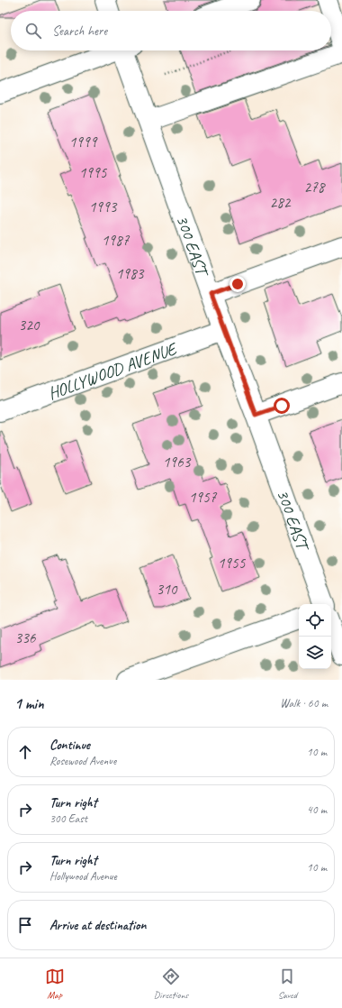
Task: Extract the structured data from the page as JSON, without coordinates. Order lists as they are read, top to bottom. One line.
{"streets":{"street":["300 EAST","HOLLYWOOD AVENUE"]},"crossings":[["300 EAST","HOLLYWOOD AVENUE"]],"house_numbers":["1999","1995","278","282","1993","1987","1983","320","1963","1957","1955","310","336"],"page":{"search":"Search here","heading":["1 min","Walk · 60 m"],"list":[["Continue","Rosewood Avenue","10 m"],["Turn right","300 East","40 m"],["Turn right","Hollywood Avenue","10 m"],"Arrive at destination"],"nav":["Map","Directions","Saved"]}}
